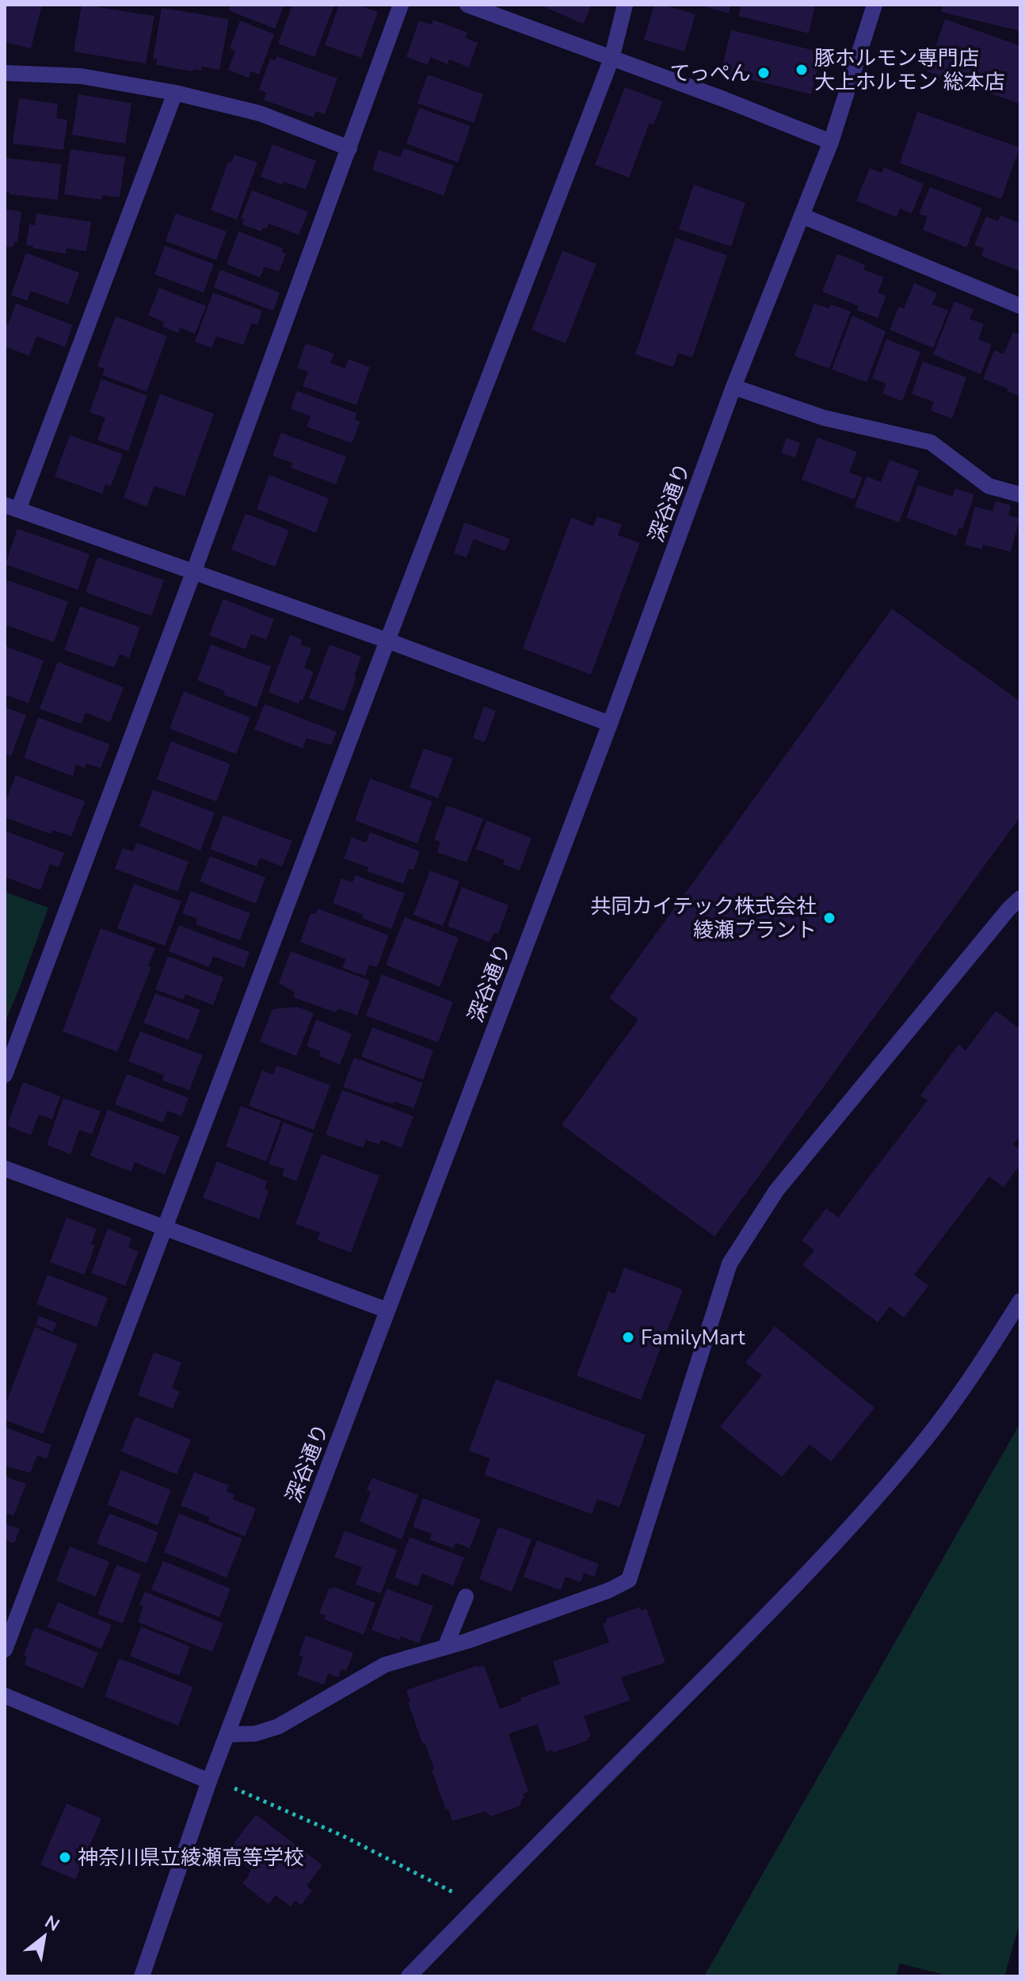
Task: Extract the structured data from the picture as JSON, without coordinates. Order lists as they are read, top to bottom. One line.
{"streets":{"street":["深谷通り"]},"places":["豚ホルモン専門店 大上ホルモン 総本店","てっぺん","共同カイテック株式会社 綾瀬プラント","FamilyMart","神奈川県立綾瀬高等学校"],"north":"top right"}
